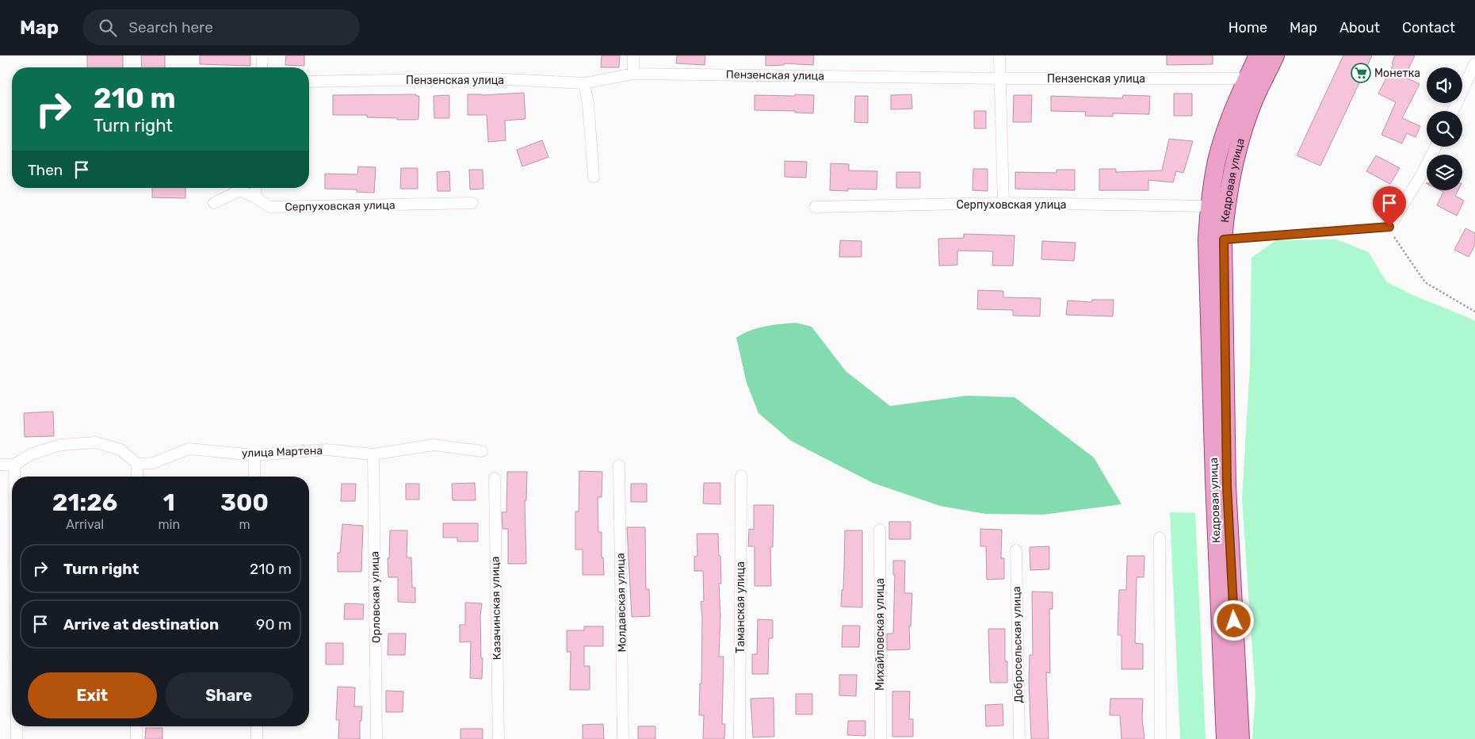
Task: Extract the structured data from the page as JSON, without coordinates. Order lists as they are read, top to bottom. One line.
{"streets":{"main road":["Кедровая улица"],"street":["Пензенская улица","Серпуховская улица","улица Мартена","Орловская улица","Молдавская улица","Таманская улица","Казачинская улица","Михайловская улица","Добросельская улица"]},"crossings":[["Пензенская улица","Кедровая улица"],["Кедровая улица","Серпуховская улица"],["улица Мартена","Орловская улица"]],"places":{"supermarket":["Монетка"]},"page":{"header":"Map","search":"Search here","nav":["Home","Map","About","Contact"],"turn":["210 m","Turn right"],"then":"Then","eta":["21:26","Arrival","1","min","300","m"],"list":[{"name":"Turn right","value":"210 m"},{"name":"Arrive at destination","value":"90 m"}],"buttons":["Exit","Share"]}}
